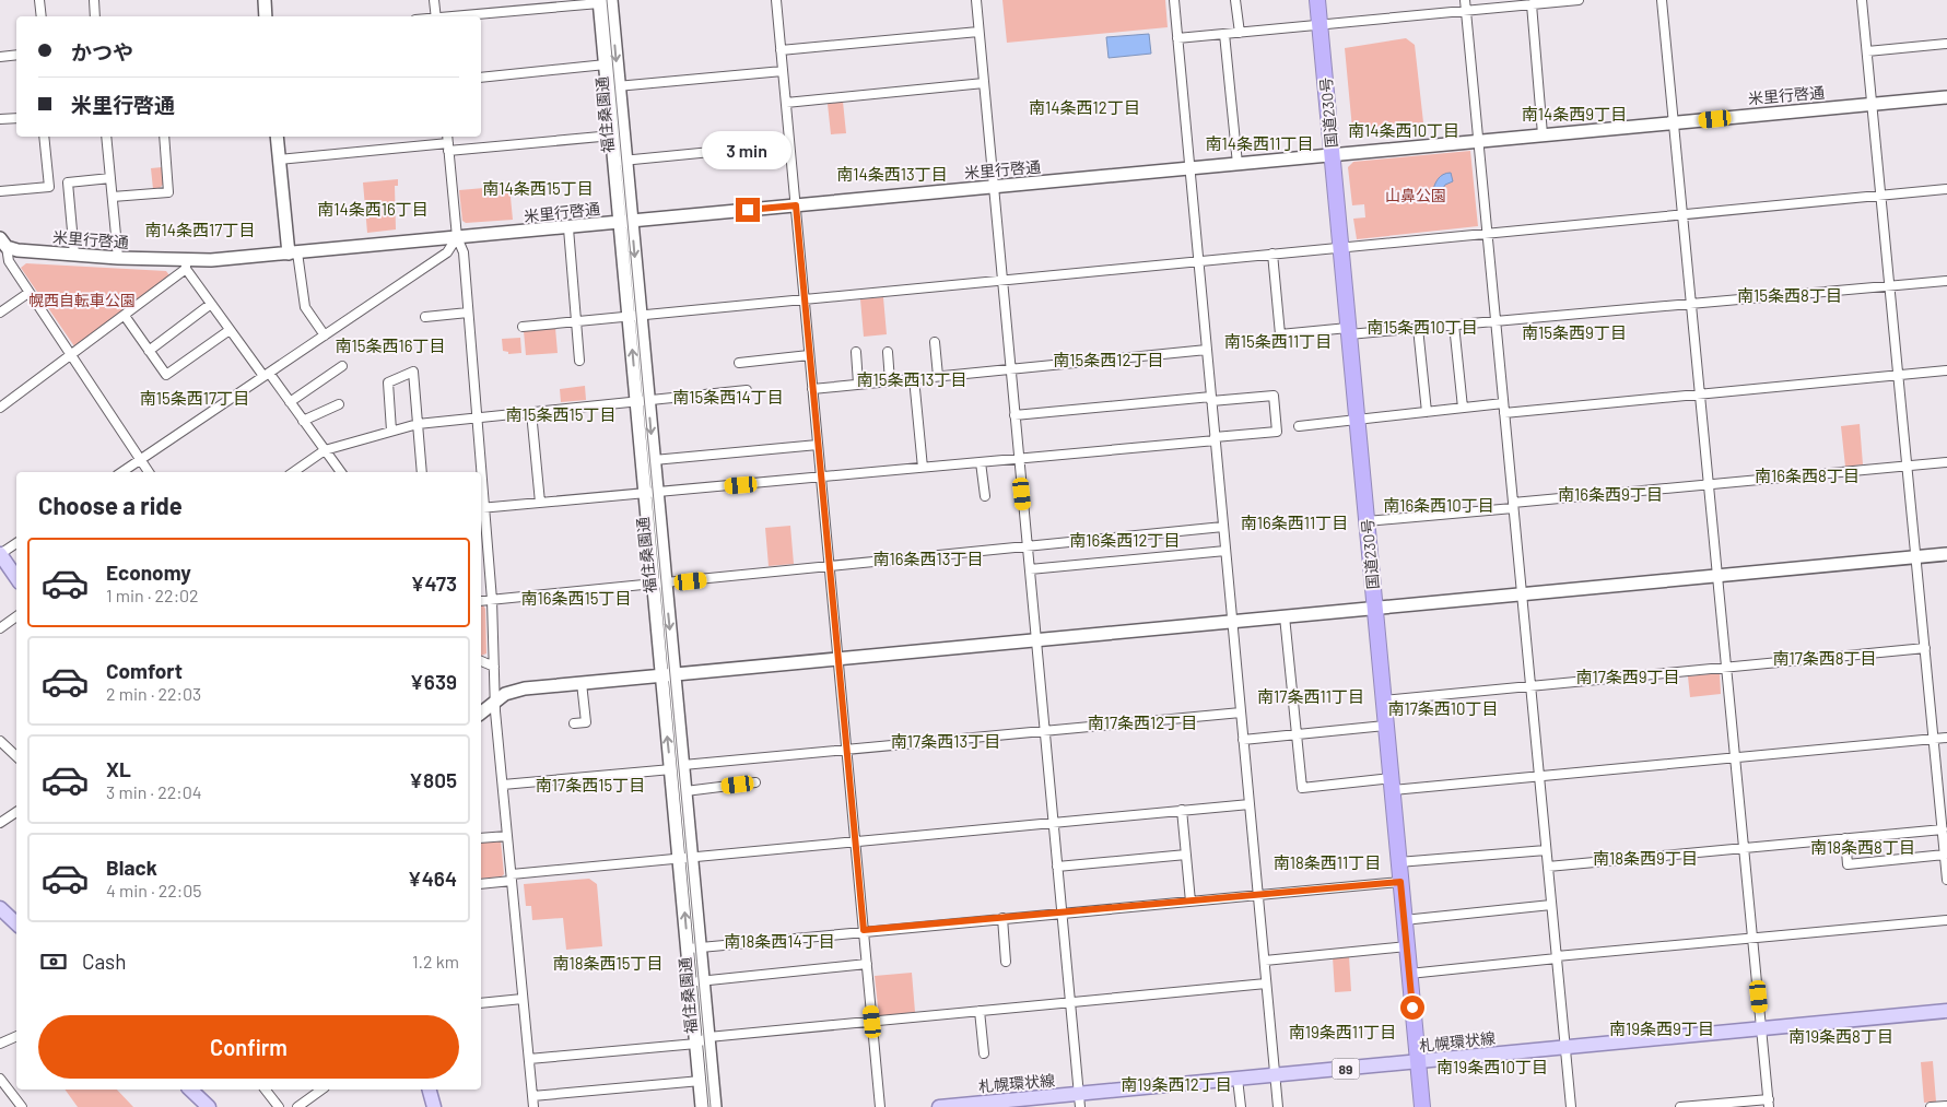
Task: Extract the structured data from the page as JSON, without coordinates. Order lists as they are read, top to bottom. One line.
{"streets":{"highway":["国道230号"],"main road":["札幌環状線","89"],"street":["米里行啓通","福住桑園通"]},"crossings":[["米里行啓通","国道230号"],["米里行啓通","福住桑園通"],["国道230号","札幌環状線"]],"districts":["南14条西12丁目","南14条西9丁目","南14条西10丁目","南14条西11丁目","南14条西13丁目","南14条西15丁目","南14条西16丁目","南14条西17丁目","南15条西8丁目","南15条西10丁目","南15条西9丁目","南15条西11丁目","南15条西16丁目","南15条西12丁目","南15条西13丁目","南15条西14丁目","南15条西17丁目","南15条西15丁目","南16条西8丁目","南16条西9丁目","南16条西10丁目","南16条西11丁目","南16条西12丁目","南16条西13丁目","南16条西15丁目","南17条西8丁目","南17条西9丁目","南17条西11丁目","南17条西10丁目","南17条西12丁目","南17条西13丁目","南17条西15丁目","南18条西8丁目","南18条西9丁目","南18条西11丁目","南18条西14丁目","南18条西15丁目","南19条西9丁目","南19条西11丁目","南19条西8丁目","南19条西10丁目","南19条西12丁目"],"parks":["山鼻公園","幌西自転車公園"],"page":{"banner":["かつや","米里行啓通"],"bubble":"3 min","heading":"Choose a ride","list":[{"name":"Economy","note":"1 min · 22:02","value":"¥473"},{"name":"Comfort","note":"2 min · 22:03","value":"¥639"},{"name":"XL","note":"3 min · 22:04","value":"¥805"},{"name":"Black","note":"4 min · 22:05","value":"¥464"}],"pay":["Cash","1.2 km"],"buttons":"Confirm"}}
